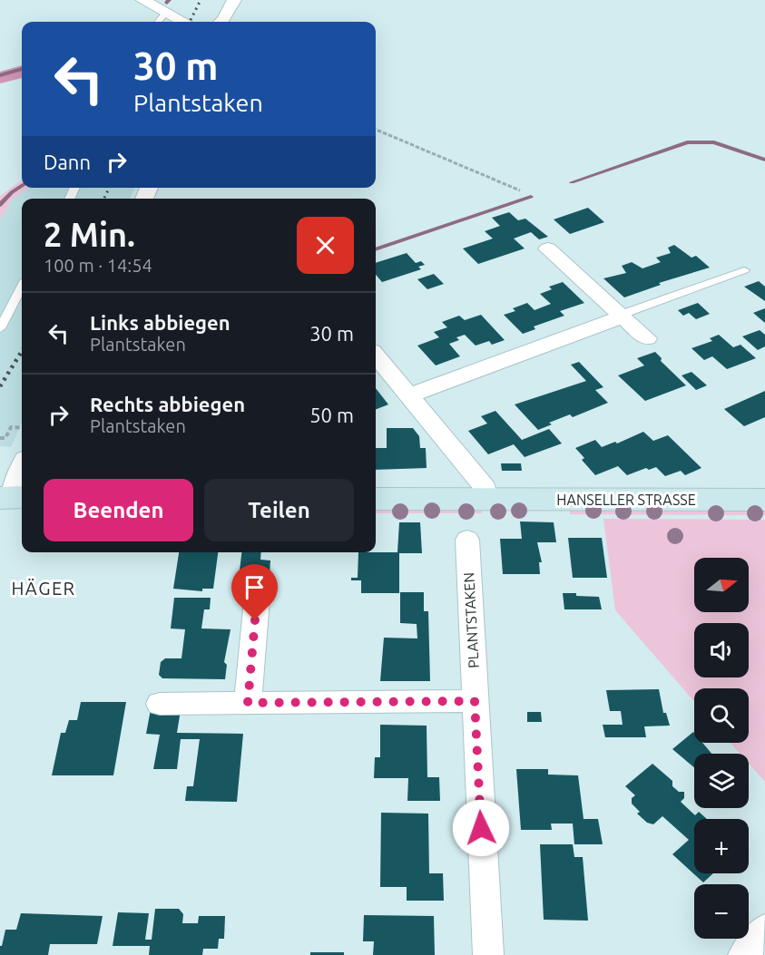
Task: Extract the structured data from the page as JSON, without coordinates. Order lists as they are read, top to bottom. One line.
{"streets":{"main road":["HANSELLER STRASSE"],"street":["PLANTSTAKEN"]},"districts":["HÄGER"],"north":"right","page":{"turn":["30 m","Plantstaken"],"then":"Dann","heading":["2 Min.","100 m · 14:54"],"list":[{"name":"Links abbiegen","note":"Plantstaken","value":"30 m"},{"name":"Rechts abbiegen","note":"Plantstaken","value":"50 m"}],"buttons":["Beenden","Teilen"],"map_buttons":["+","−"]}}
